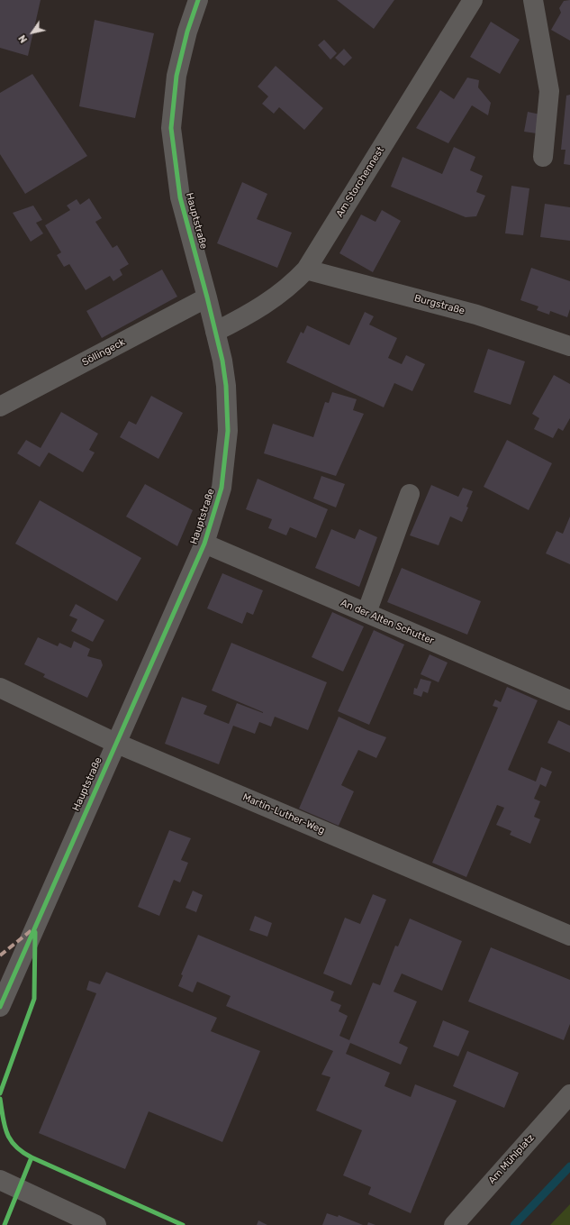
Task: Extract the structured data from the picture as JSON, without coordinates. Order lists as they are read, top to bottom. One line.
{"streets":{"street":["Am Storchennest","Hauptstraße","Burgstraße","Söllingeck","An der Alten Schutter","Martin-Luther-Weg","Am Mühlplatz"]},"crossings":[["Am Storchennest","Hauptstraße"],["Am Storchennest","Burgstraße"],["Hauptstraße","Söllingeck"],["Hauptstraße","An der Alten Schutter"],["Hauptstraße","Martin-Luther-Weg"]],"north":"bottom left"}
